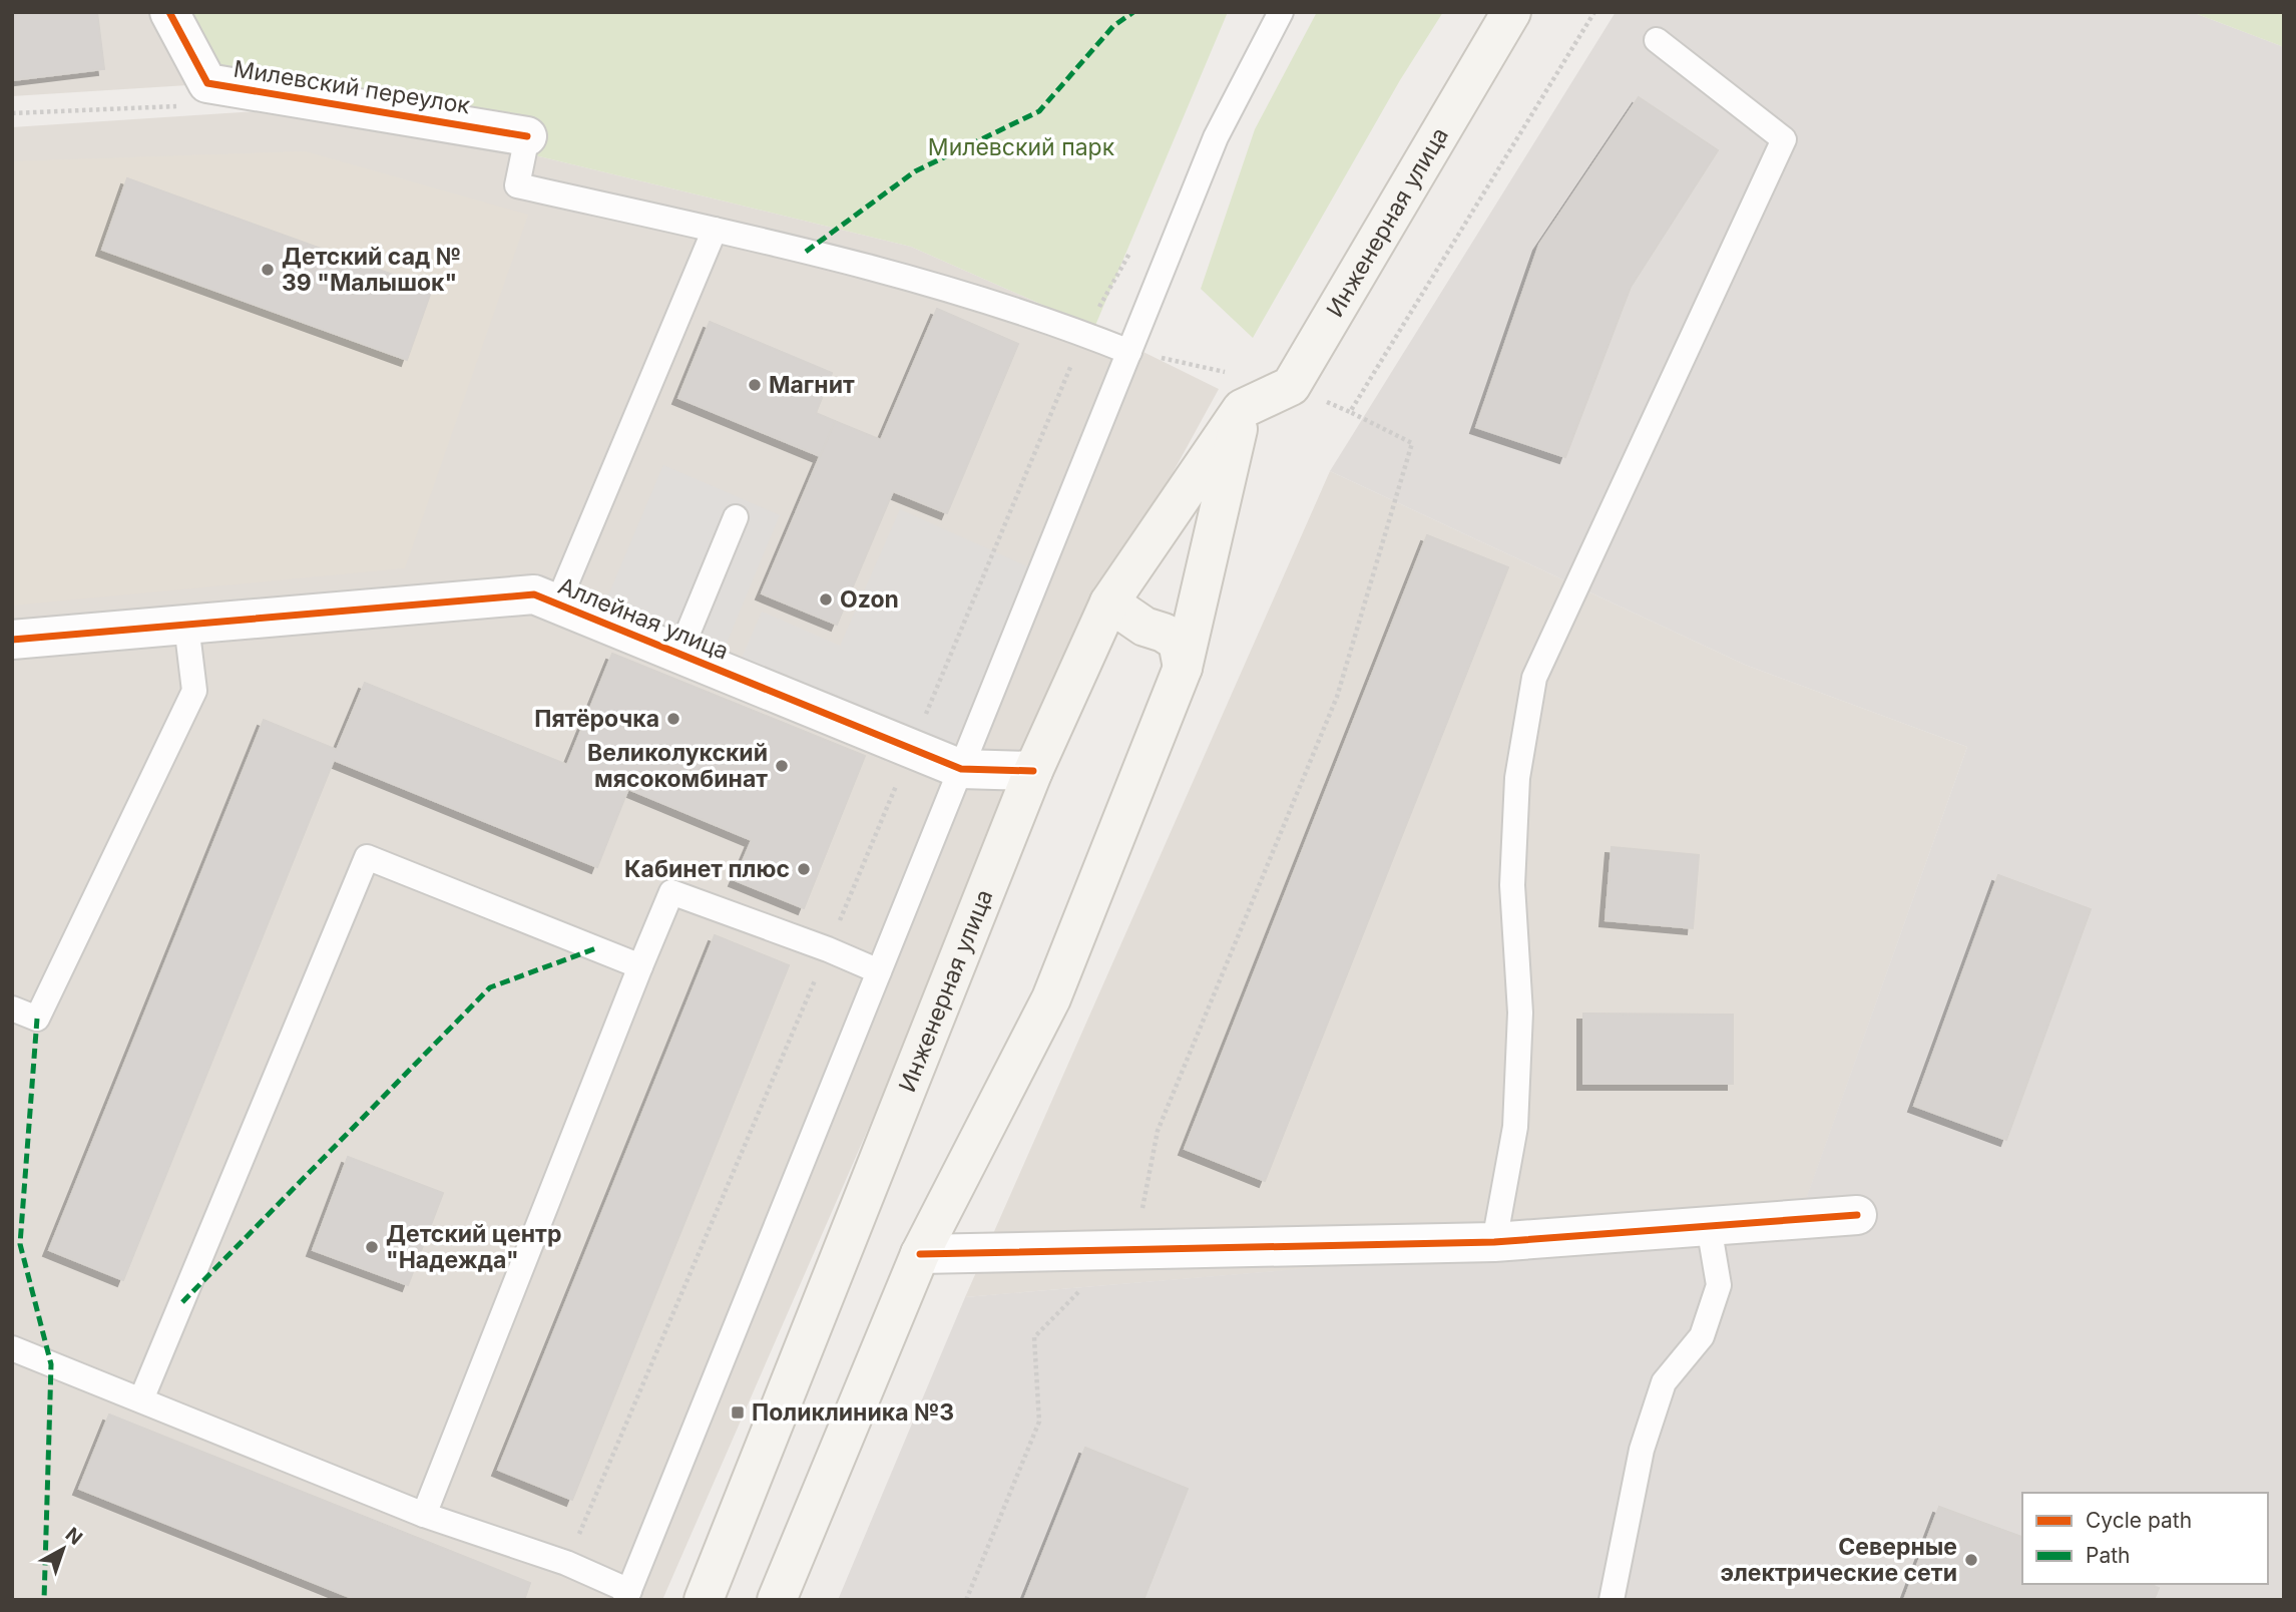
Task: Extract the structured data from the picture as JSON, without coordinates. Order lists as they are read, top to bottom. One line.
{"streets":{"main road":["Инженерная улица"],"street":["Милевский переулок","Аллейная улица"]},"crossings":[["Инженерная улица","Аллейная улица"]],"parks":["Милевский парк"],"places":{"other":["Детский сад № 39 \"Малышок\"","Магнит","Ozon","Пятёрочка","Великолукский мясокомбинат","Кабинет плюс","Детский центр \"Надежда\"","Северные электрические сети"],"transit":["Поликлиника №3"]},"legend":["Cycle path","Path"],"north":"top right"}
